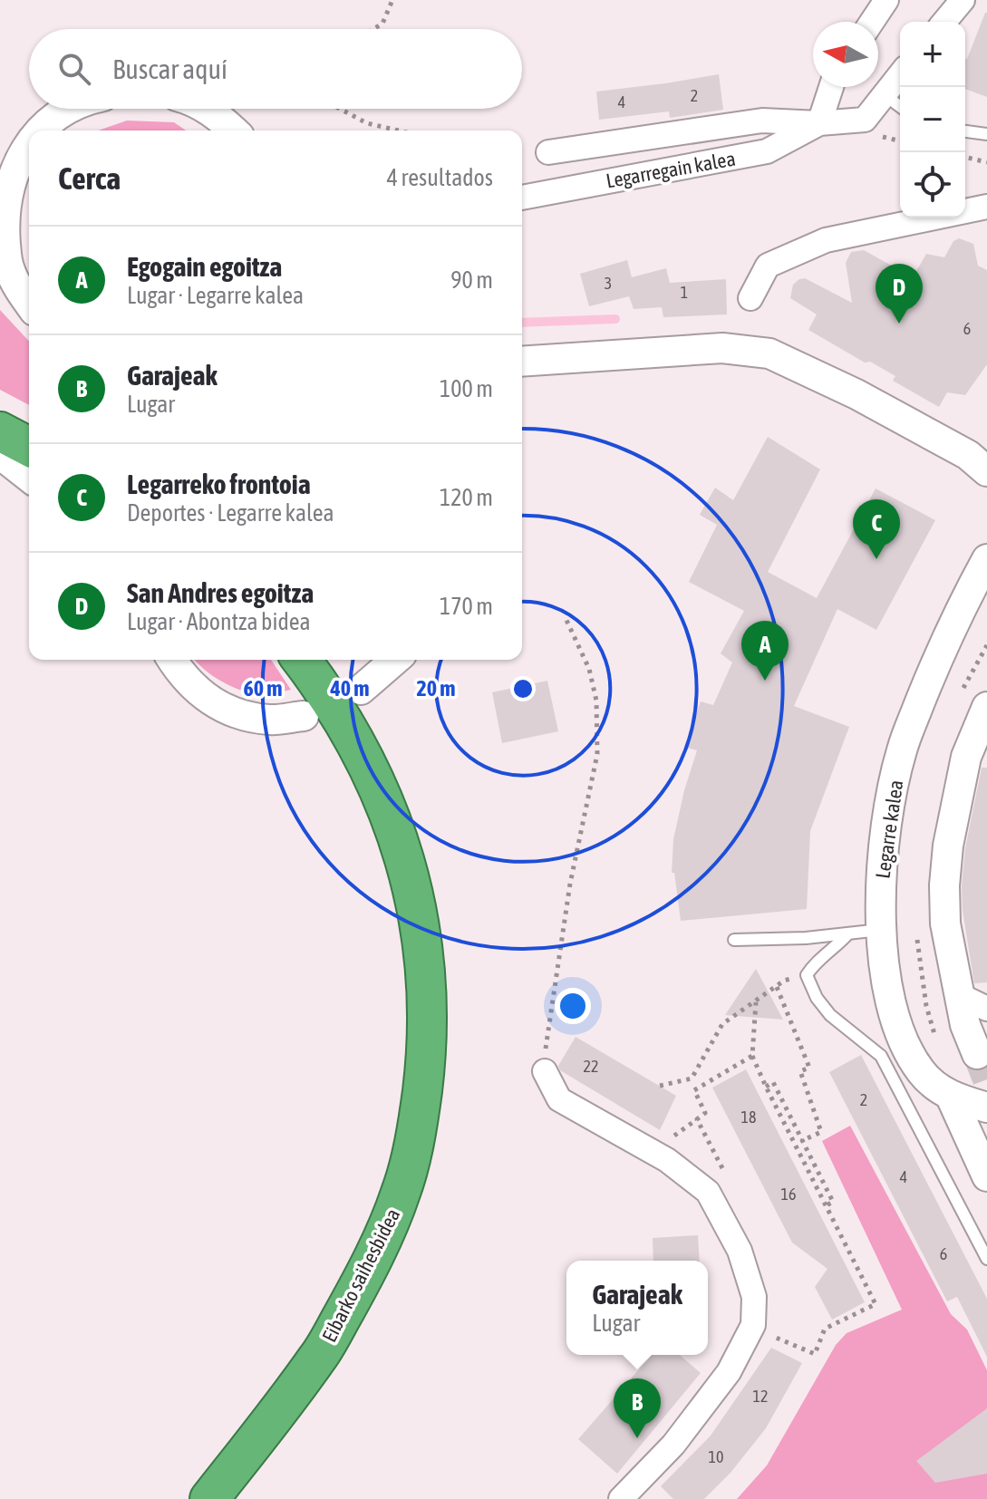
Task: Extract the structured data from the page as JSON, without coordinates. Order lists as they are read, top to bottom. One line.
{"streets":{"highway":["Eibarko saihesbidea"],"street":["Legarregain kalea","Legarre kalea"]},"house_numbers":["2","4","3","1","6","22","2","18","4","16","6","12","10"],"north":"left","page":{"map_buttons":["+","−"],"search":"Buscar aquí","heading":["Cerca","4 resultados"],"list":[{"mark":"A","name":"Egogain egoitza","note":"Lugar · Legarre kalea","value":"90 m"},{"mark":"B","name":"Garajeak","note":"Lugar","value":"100 m"},{"mark":"C","name":"Legarreko frontoia","note":"Deportes · Legarre kalea","value":"120 m"},{"mark":"D","name":"San Andres egoitza","note":"Lugar · Abontza bidea","value":"170 m"}],"pins":["D","C","A","B"],"popup":["Garajeak","Lugar"]},"rings":["60 m","40 m","20 m"]}
